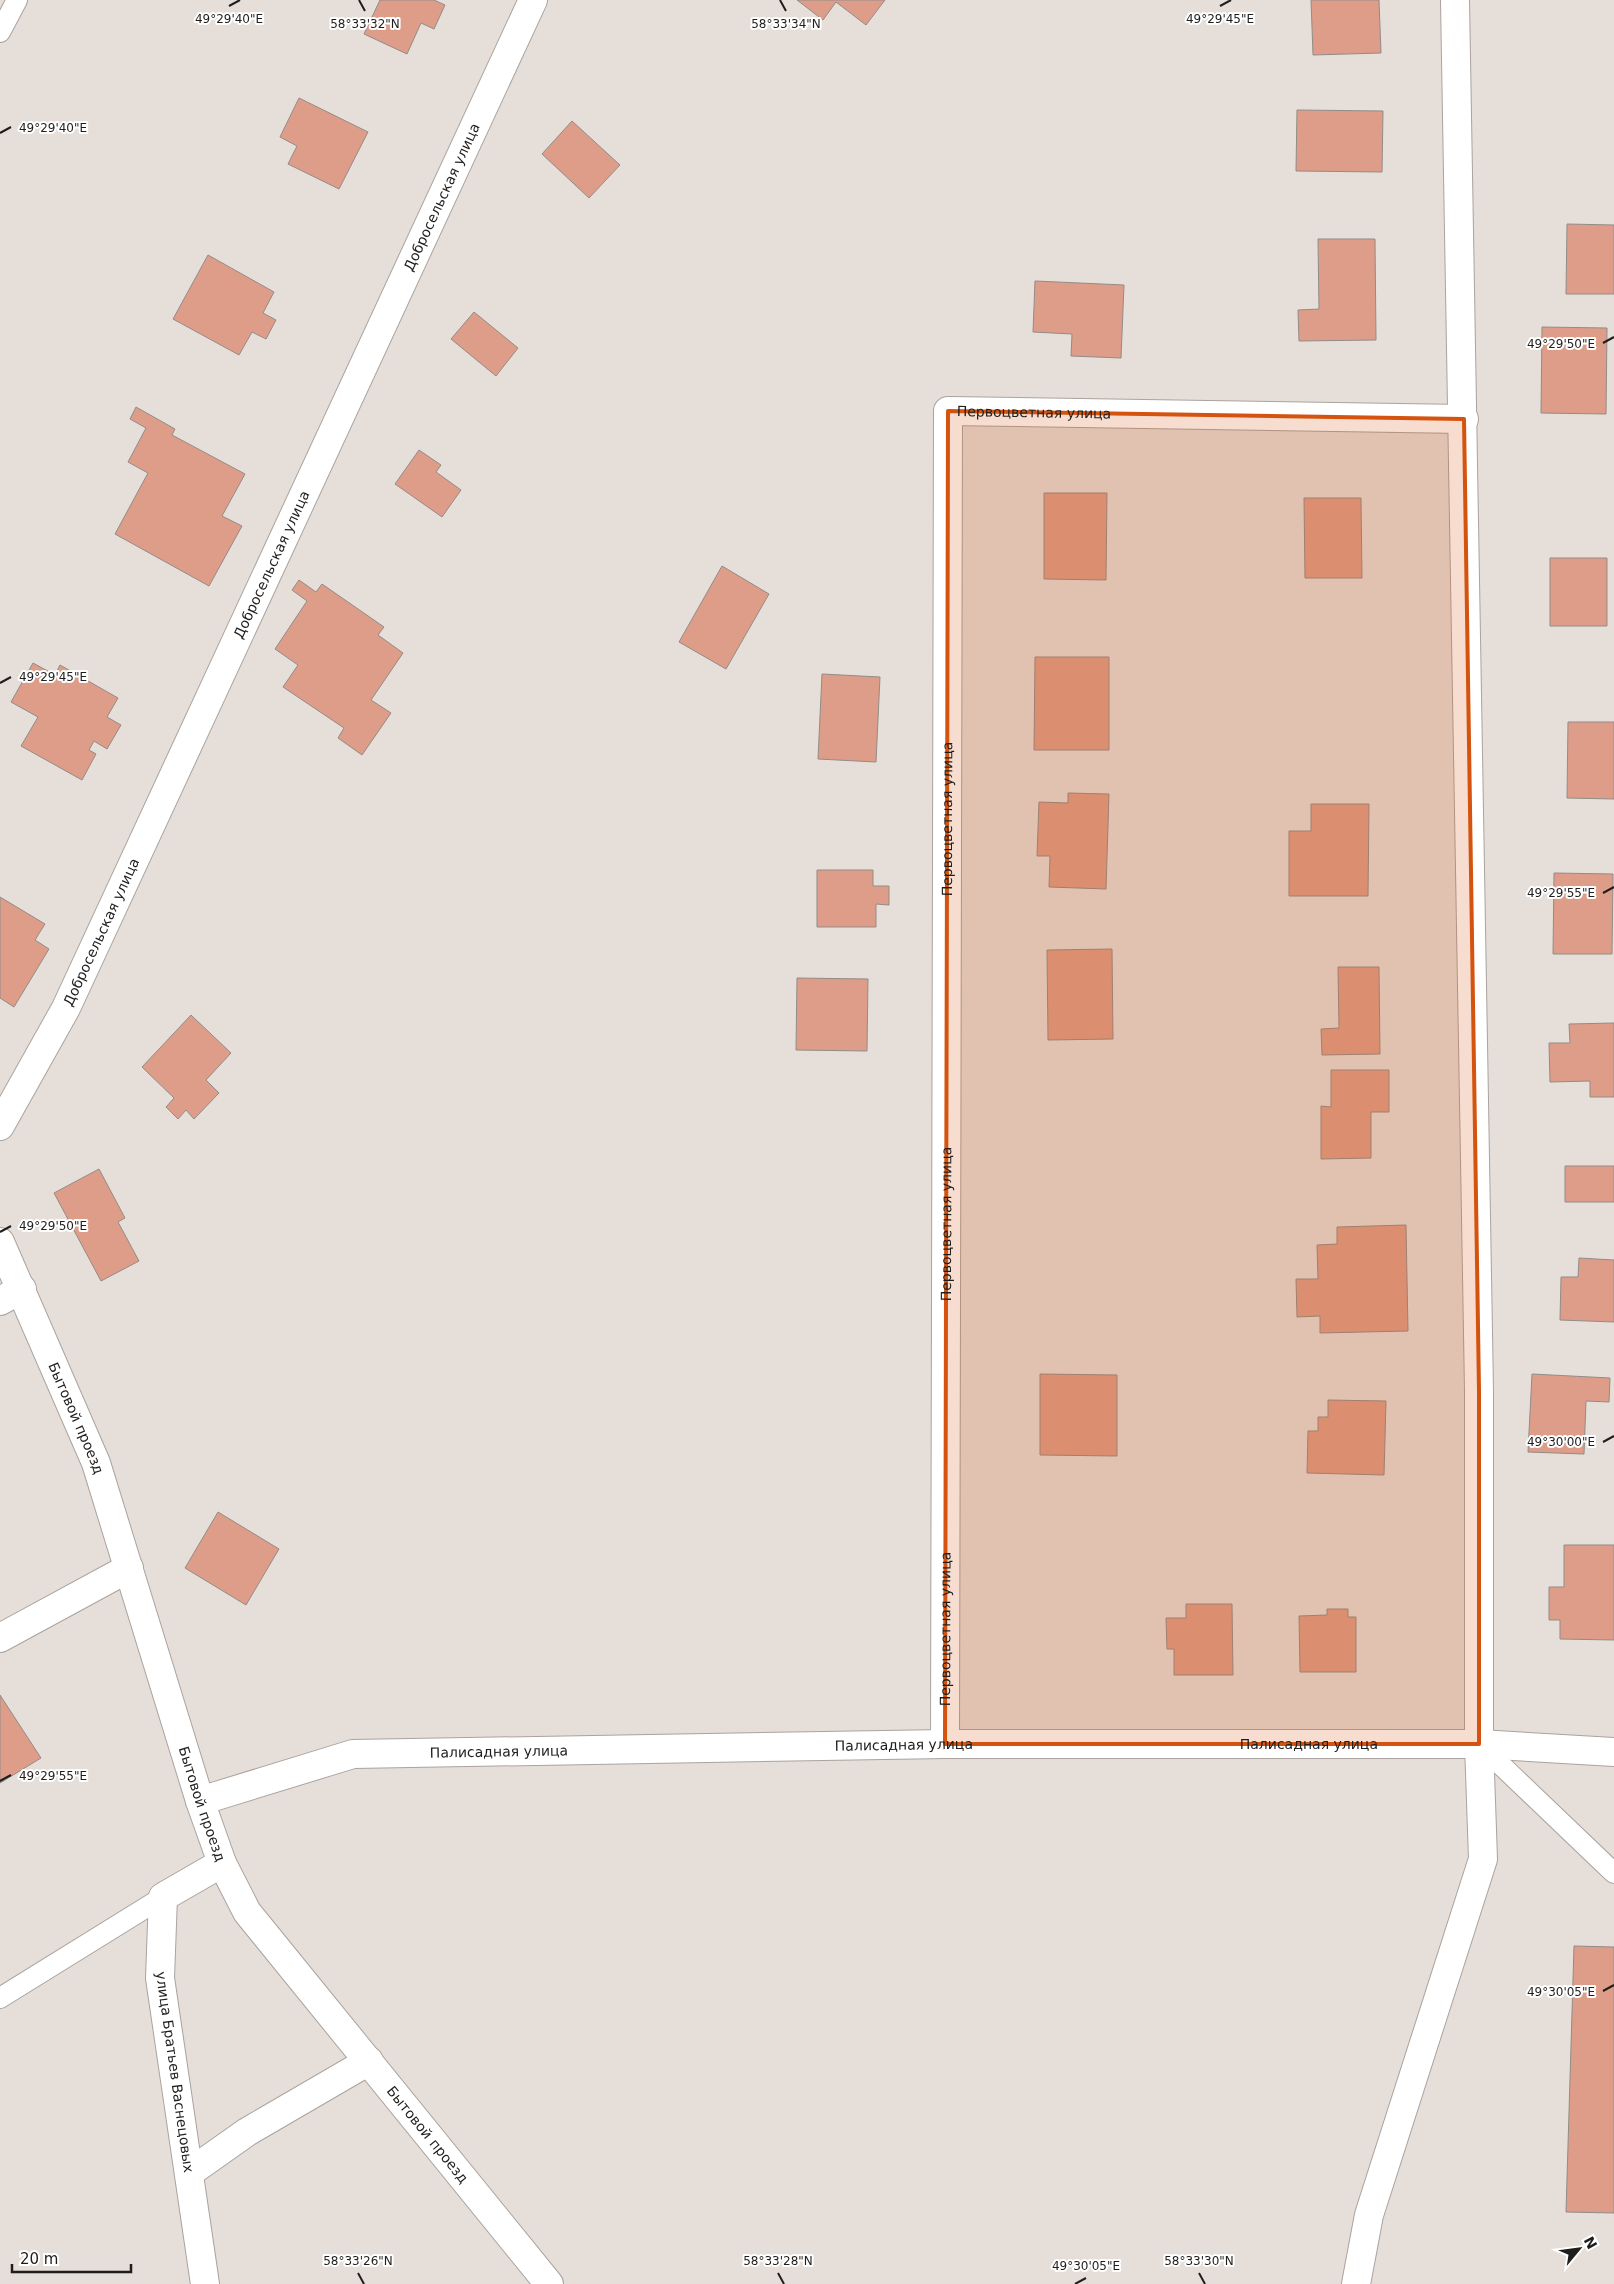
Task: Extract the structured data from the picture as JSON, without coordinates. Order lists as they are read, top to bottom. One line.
{"streets":{"street":["Добросельская улица","Первоцветная улица","Бытовой проезд","Палисадная улица","улица Братьев Васнецовых"]},"crossings":[["Первоцветная улица","Палисадная улица"],["Бытовой проезд","Палисадная улица"]],"scale_bar":"20 m","north":"top right","coordinates":["49°29'40\"E","49°29'45\"E","58°33'32\"N","58°33'34\"N","49°29'50\"E","49°29'55\"E","49°30'00\"E","49°30'05\"E","58°33'26\"N","58°33'28\"N","58°33'30\"N"]}
